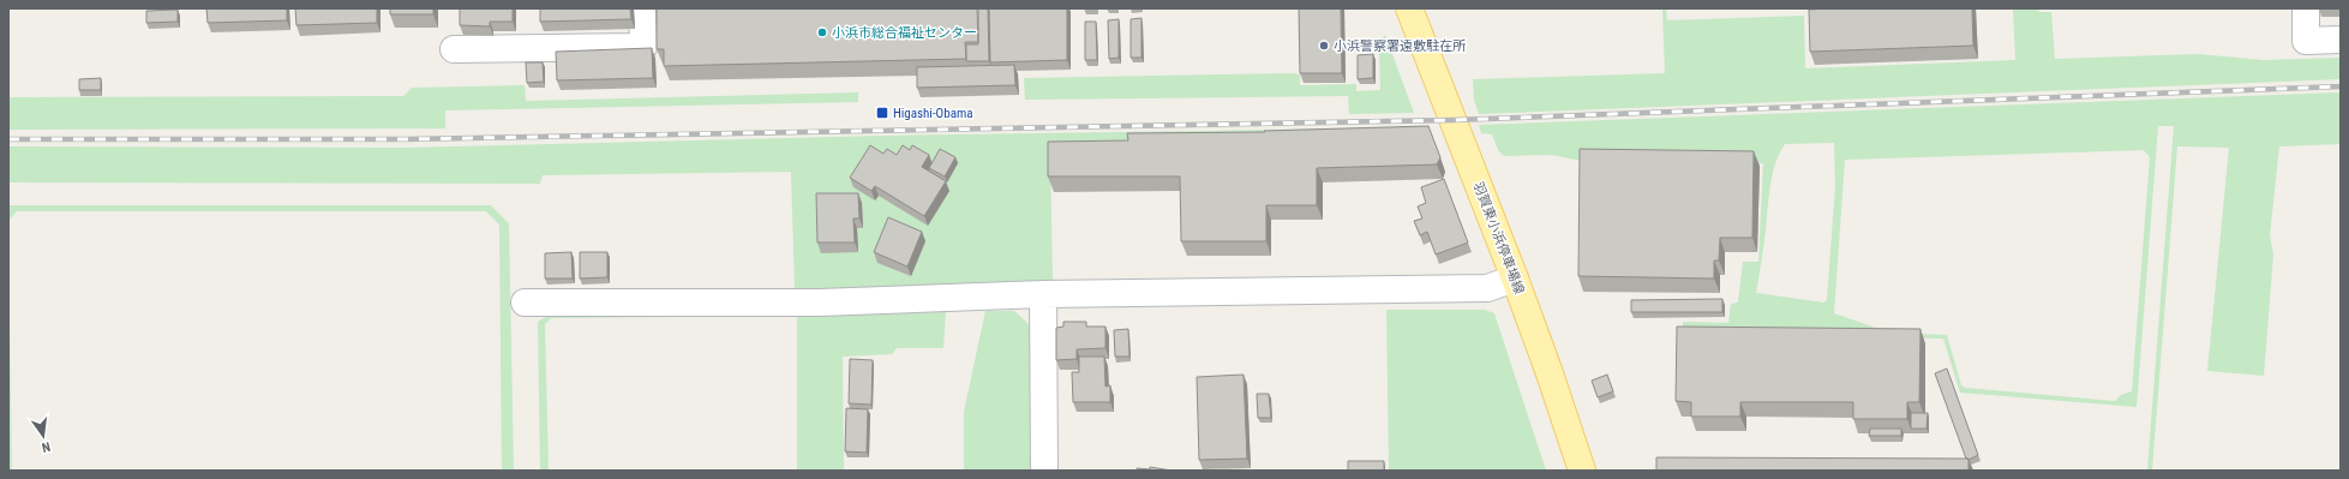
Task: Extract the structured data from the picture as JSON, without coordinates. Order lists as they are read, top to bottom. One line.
{"streets":{"main road":["羽賀東小浜停車場線"]},"places":{"other":["小浜市総合福祉センター","小浜警察署遠敷駐在所"],"transit":["Higashi-Obama"]},"north":"bottom"}
